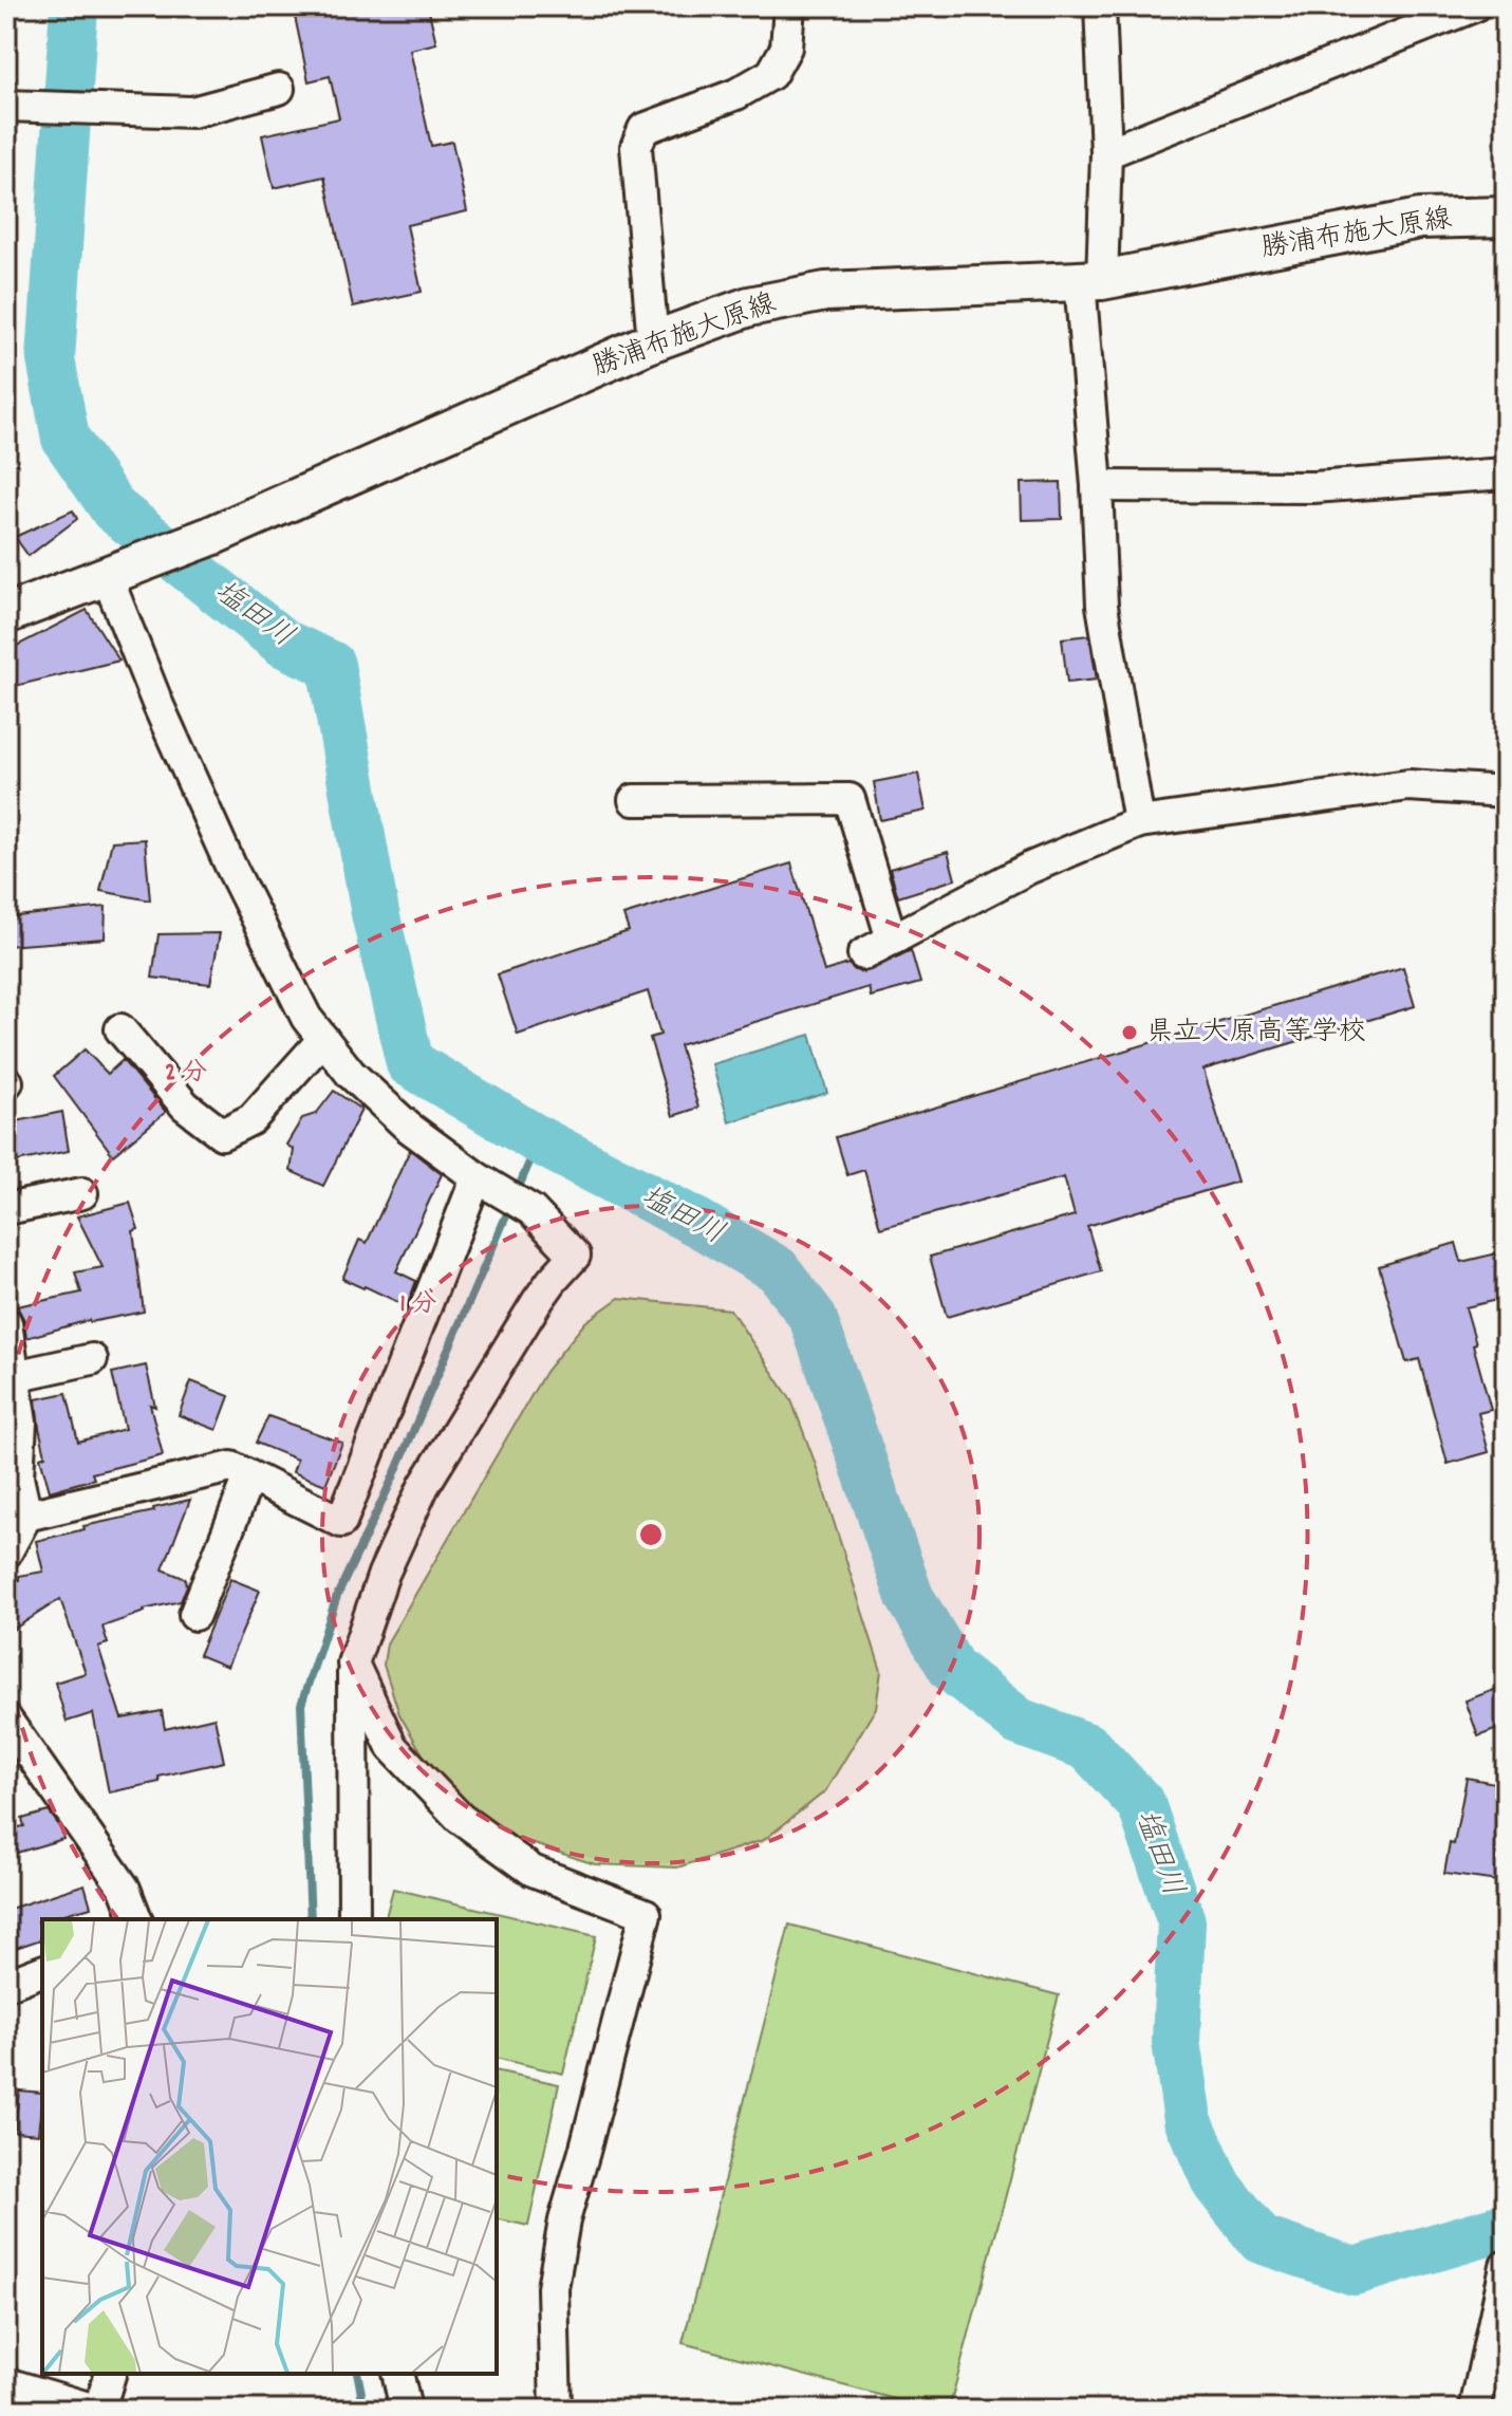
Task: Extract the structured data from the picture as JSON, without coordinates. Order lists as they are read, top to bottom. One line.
{"streets":{"main road":["勝浦布施大原線"]},"water":["塩田川"],"places":["県立大原高等学校"],"rings":["2 分","1 分"]}
